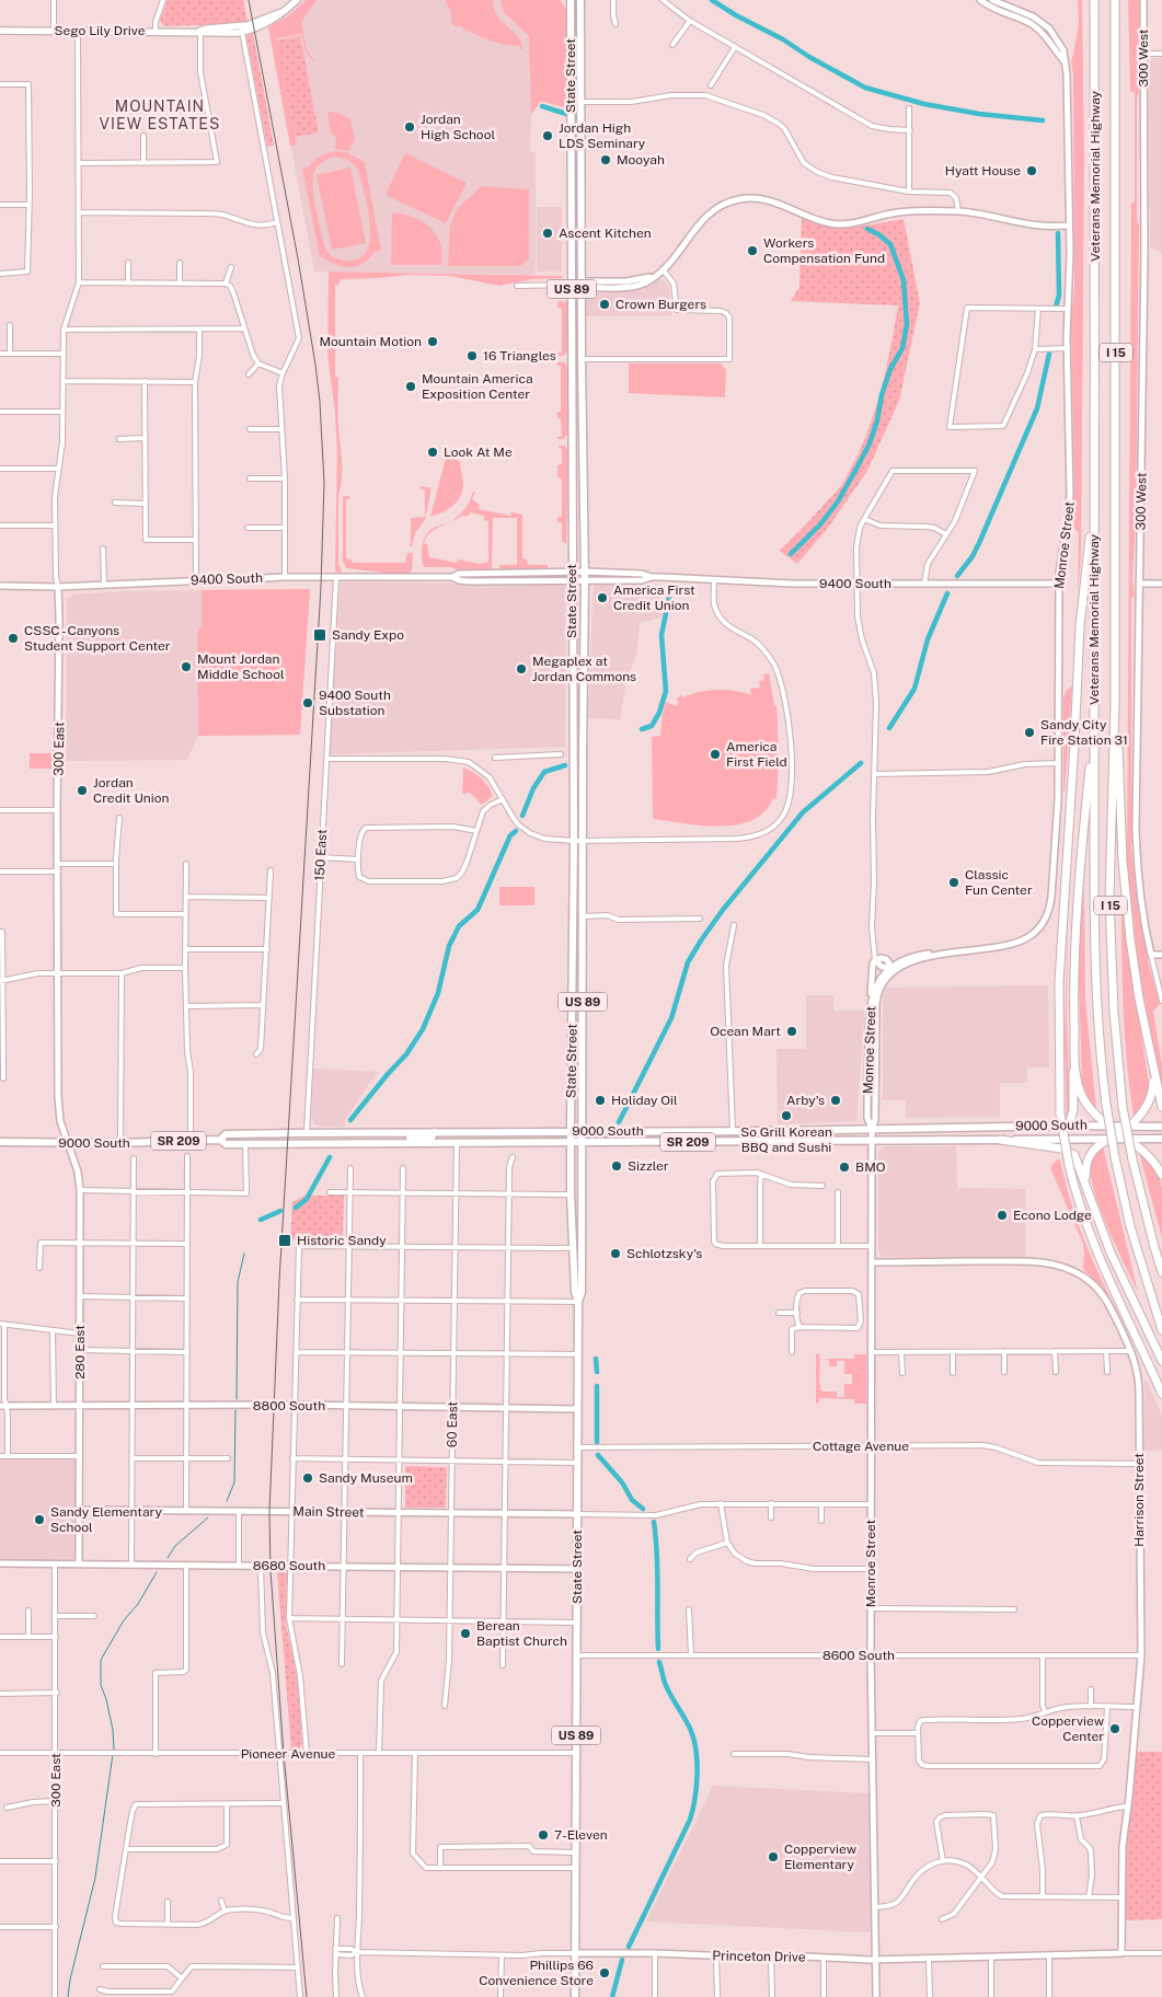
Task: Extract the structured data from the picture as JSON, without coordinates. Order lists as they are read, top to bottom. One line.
{"streets":{"highway":["Veterans Memorial Highway","I 15"],"main road":["Sego Lily Drive","State Street","US 89","9000 South","SR 209"],"street":["300 West","Monroe Street","9400 South","300 East","150 East","280 East","8800 South","60 East","Cottage Avenue","Harrison Street","Main Street","8680 South","8600 South","Pioneer Avenue","Princeton Drive"]},"crossings":[["Sego Lily Drive","300 East"],["State Street","9400 South"],["State Street","9000 South"],["State Street","8800 South"],["State Street","Cottage Avenue"],["State Street","Main Street"],["State Street","8680 South"],["State Street","8600 South"],["State Street","Pioneer Avenue"],["State Street","Princeton Drive"],["Monroe Street","9400 South"],["Monroe Street","9000 South"],["Monroe Street","Cottage Avenue"],["Monroe Street","Harrison Street"],["Monroe Street","8600 South"],["Monroe Street","Princeton Drive"],["9400 South","300 East"],["9400 South","150 East"],["300 East","9000 South"],["300 East","280 East"],["300 East","8680 South"],["300 East","Pioneer Avenue"],["150 East","9000 South"],["9000 South","280 East"],["9000 South","60 East"],["280 East","8800 South"],["280 East","Main Street"],["280 East","8680 South"],["8800 South","60 East"],["60 East","Main Street"],["60 East","8680 South"],["Cottage Avenue","Harrison Street"],["Harrison Street","8600 South"],["Harrison Street","Princeton Drive"]],"districts":["MOUNTAIN VIEW ESTATES"],"places":{"other":["Jordan High School","Jordan High LDS Seminary","Mooyah","Hyatt House","Ascent Kitchen","Workers Compensation Fund","Crown Burgers","Mountain Motion","16 Triangles","Mountain America Exposition Center","Look At Me","America First Credit Union","CSSC - Canyons Student Support Center","Mount Jordan Middle School","Megaplex at Jordan Commons","9400 South Substation","Sandy City Fire Station 31","America First Field","Jordan Credit Union","Classic Fun Center","Ocean Mart","Holiday Oil","Arby's","So Grill Korean BBQ and Sushi","Sizzler","BMO","Econo Lodge","Schlotzsky's","Sandy Museum","Sandy Elementary School","Berean Baptist Church","Copperview Center","7-Eleven","Copperview Elementary","Phillips 66 Convenience Store"],"transit":["Sandy Expo","Historic Sandy"]}}
